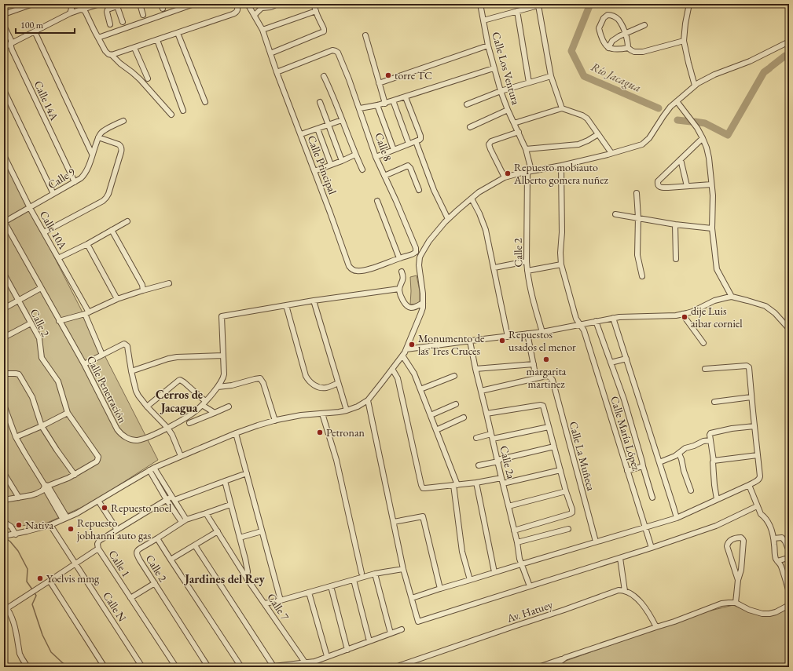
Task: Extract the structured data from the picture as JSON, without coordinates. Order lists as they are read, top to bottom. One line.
{"streets":{"street":["Calle Los Ventura","Calle 14A","Calle 8","Calle Principal","Calle 9","Calle 10A","Calle 2","Calle Penetración","Calle María López","Calle La Muñeca","Calle 2a","Calle 1","Calle N","Calle 7","Av. Hatuey"]},"crossings":[["Calle Los Ventura","Calle 2"],["Calle 14A","Calle 9"],["Calle 8","Calle Principal"],["Calle 9","Calle 10A"],["Calle 9","Calle Penetración"],["Calle 2","Calle 7"]],"districts":["Cerros de Jacagua","Jardines del Rey"],"water":["Río Jacagua"],"places":["torre TC","Repuesto mobiauto Alberto gomera nuñez","dije Luis aibar corniel","Repuestos usados el menor","Monumento de las Tres Cruces","margarita martinez","Petronan","Repuesto noel","Nativa","Repuesto jobhanni auto gas","Yoelvis mmg"],"scale_bar":"100 m"}
